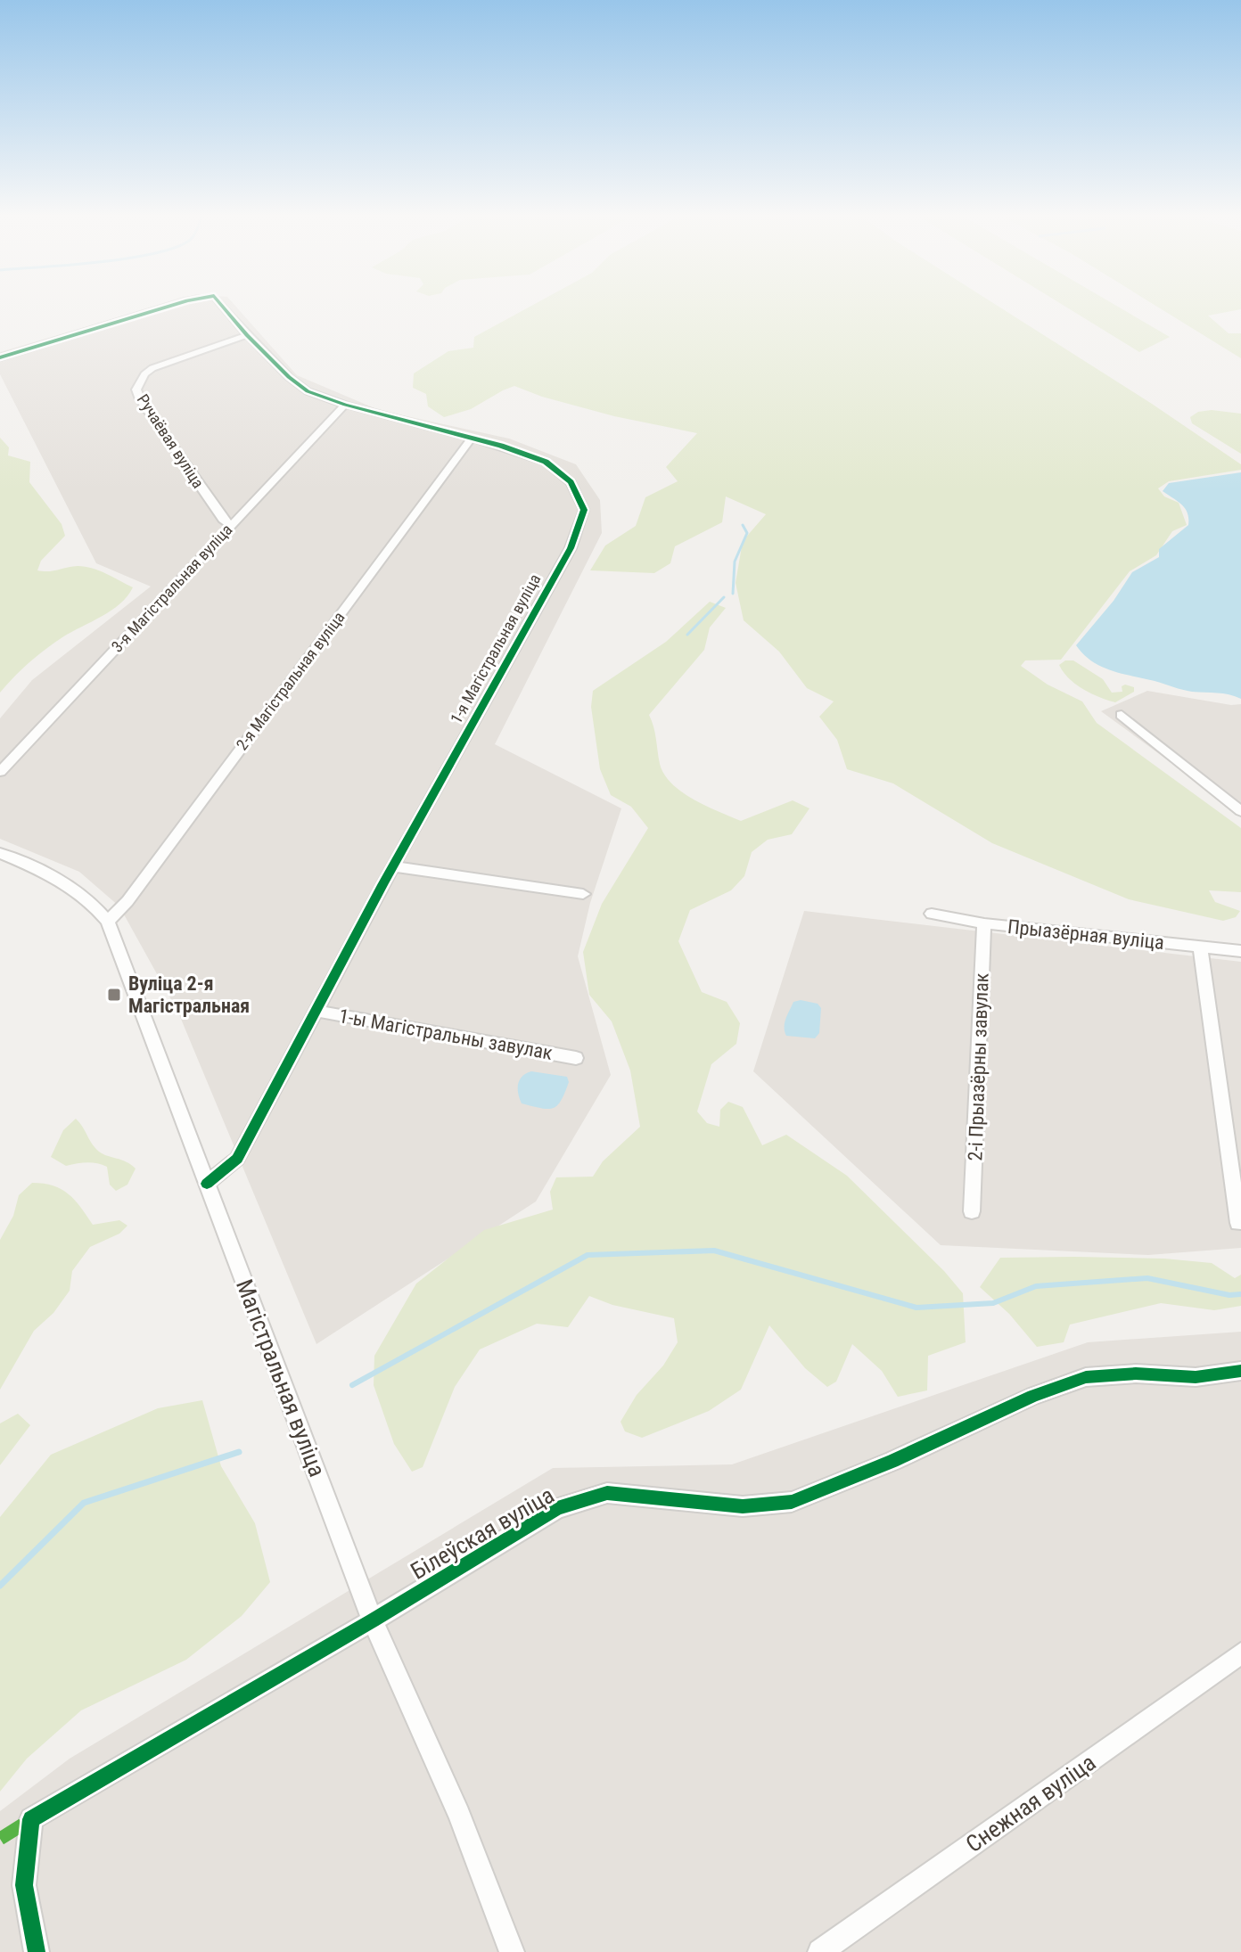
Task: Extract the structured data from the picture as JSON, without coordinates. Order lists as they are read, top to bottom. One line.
{"streets":{"street":["Ручаёвая вуліца","3-я Магістральная вуліца","1-я Магістральная вуліца","2-я Магістральная вуліца","Прыазёрная вуліца","1-ы Магістральны завулак","2-і Прыазёрны завулак","Магістральная вуліца","Білеўская вуліца","Снежная вуліца"]},"crossings":[["Ручаёвая вуліца","3-я Магістральная вуліца"],["Ручаёвая вуліца","1-я Магістральная вуліца"],["3-я Магістральная вуліца","1-я Магістральная вуліца"],["1-я Магістральная вуліца","2-я Магістральная вуліца"],["1-я Магістральная вуліца","1-ы Магістральны завулак"],["1-я Магістральная вуліца","Магістральная вуліца"],["2-я Магістральная вуліца","Магістральная вуліца"],["Прыазёрная вуліца","2-і Прыазёрны завулак"],["Магістральная вуліца","Білеўская вуліца"]],"places":{"transit":["Вуліца 2-я Магістральная"]}}
